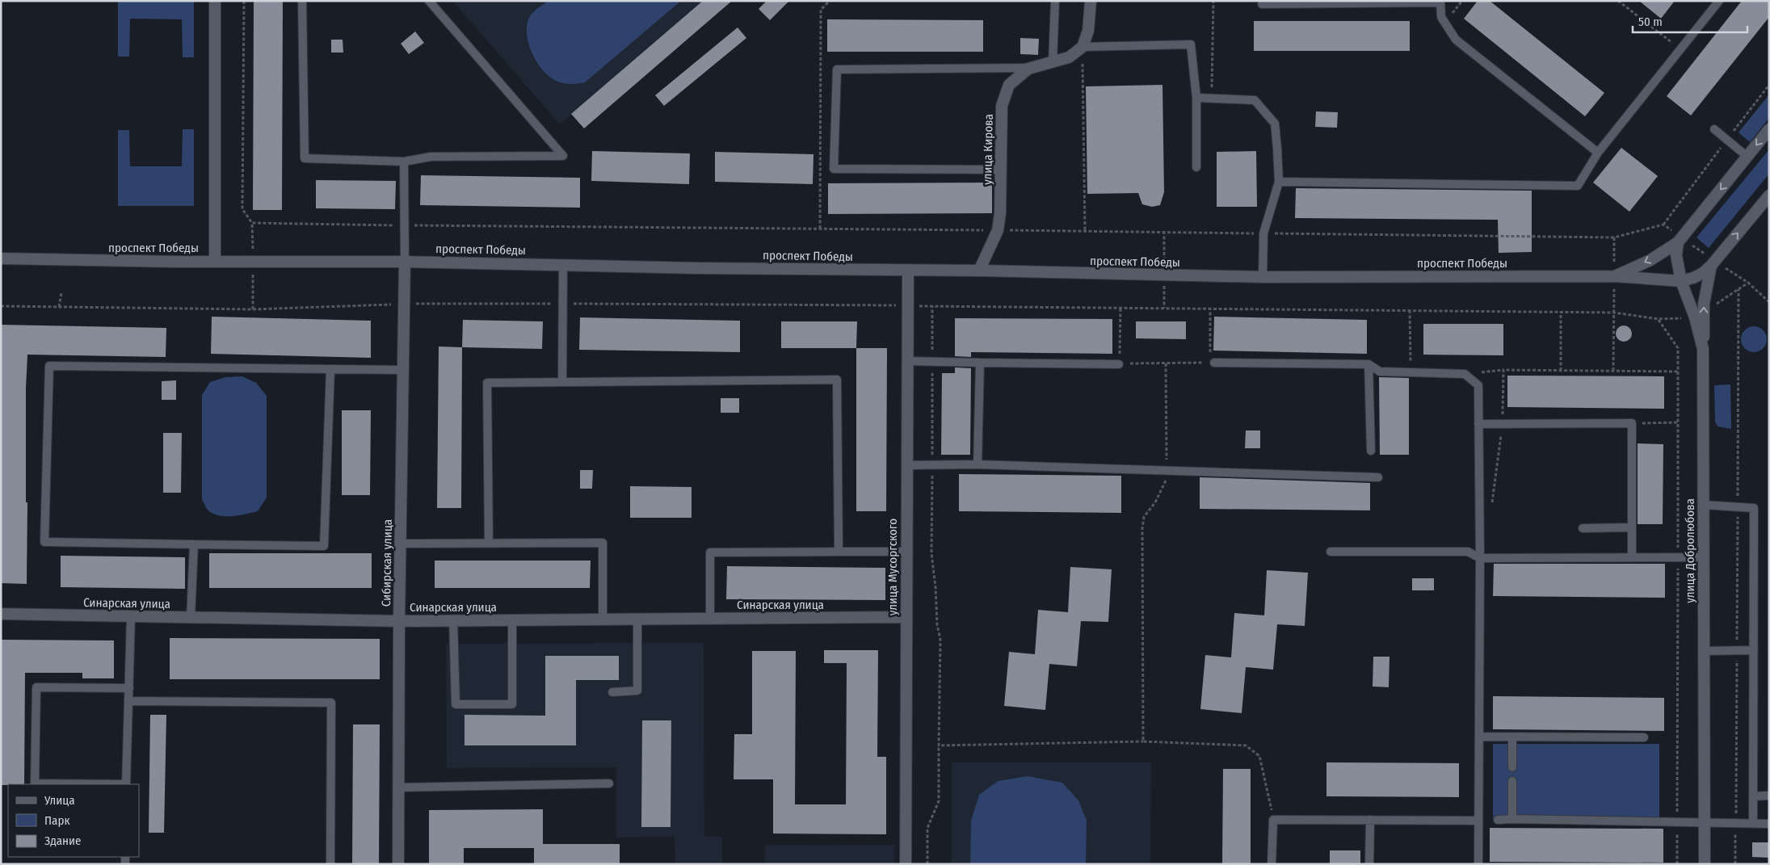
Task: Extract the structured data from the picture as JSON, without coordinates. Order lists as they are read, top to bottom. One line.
{"streets":{"street":["улица Кирова","проспект Победы","улица Добролюбова","Сибирская улица","улица Мусоргского","Синарская улица"]},"crossings":[["улица Кирова","проспект Победы"],["проспект Победы","улица Добролюбова"],["проспект Победы","Сибирская улица"],["проспект Победы","улица Мусоргского"],["Сибирская улица","Синарская улица"],["улица Мусоргского","Синарская улица"]],"legend":["Улица","Парк","Здание"],"scale_bar":"50 m"}
